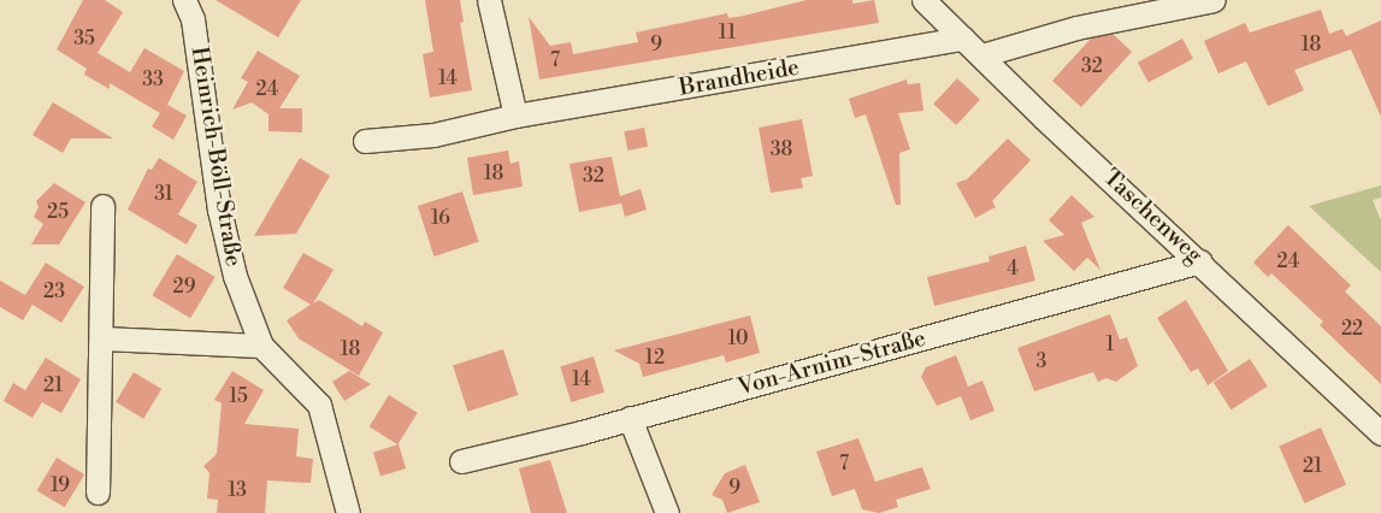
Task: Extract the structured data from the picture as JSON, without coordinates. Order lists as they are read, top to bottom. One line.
{"streets":{"street":["Brandheide","Heinrich-Böll-Straße","Taschenweg","Von-Arnim-Straße"]},"crossings":[["Brandheide","Taschenweg"],["Taschenweg","Von-Arnim-Straße"]],"house_numbers":["11","35","9","18","7","32","14","33","24","38","18","32","31","25","16","24","4","29","23","22","10","1","18","12","3","14","21","15","7","21","19","9","13"]}
